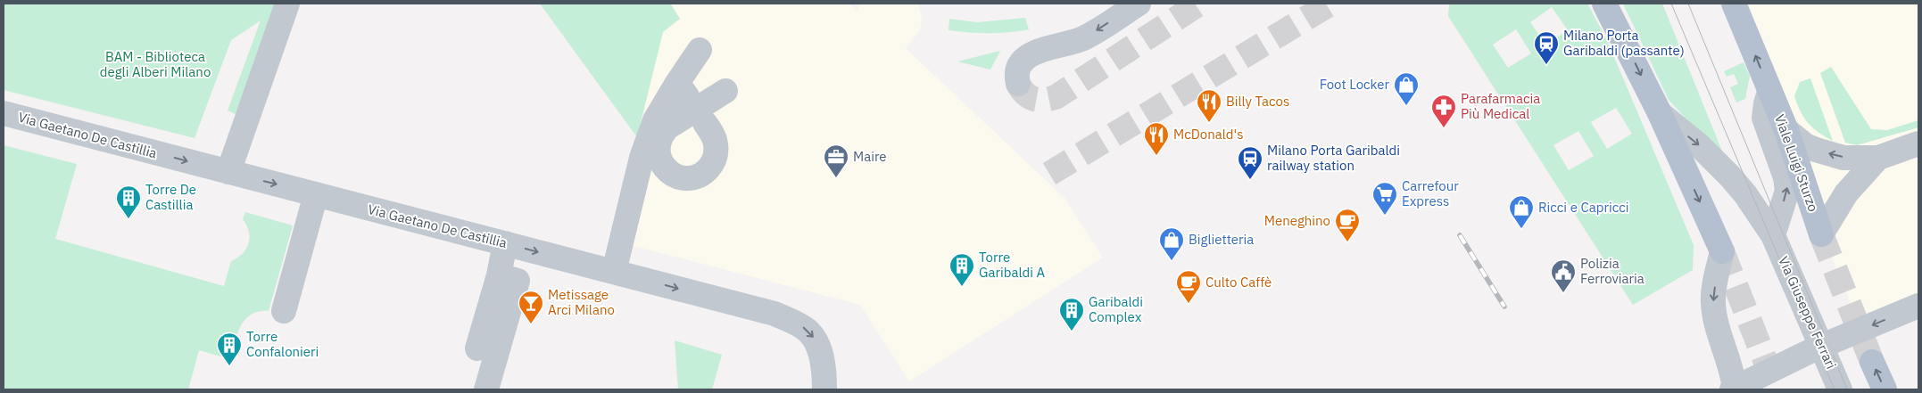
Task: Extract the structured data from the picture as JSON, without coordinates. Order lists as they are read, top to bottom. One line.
{"streets":{"main road":["Viale Luigi Sturzo"],"street":["Via Gaetano De Castillia","Via Giuseppe Ferrari"]},"crossings":[["Viale Luigi Sturzo","Via Giuseppe Ferrari"]],"one_way":["Via Gaetano De Castillia"],"parks":["BAM - Biblioteca degli Alberi Milano"],"places":{"station":["Milano Porta Garibaldi (passante)","Milano Porta Garibaldi railway station"],"shop":["Foot Locker","Ricci e Capricci","Biglietteria"],"restaurant":["Billy Tacos","McDonald's"],"pharmacy":["Parafarmacia Più Medical"],"office":["Maire"],"supermarket":["Carrefour Express"],"building":["Torre De Castillia","Torre Garibaldi A","Garibaldi Complex","Torre Confalonieri"],"cafe":["Meneghino","Culto Caffè"],"public building":["Polizia Ferroviaria"],"bar":["Metissage Arci Milano"]}}
